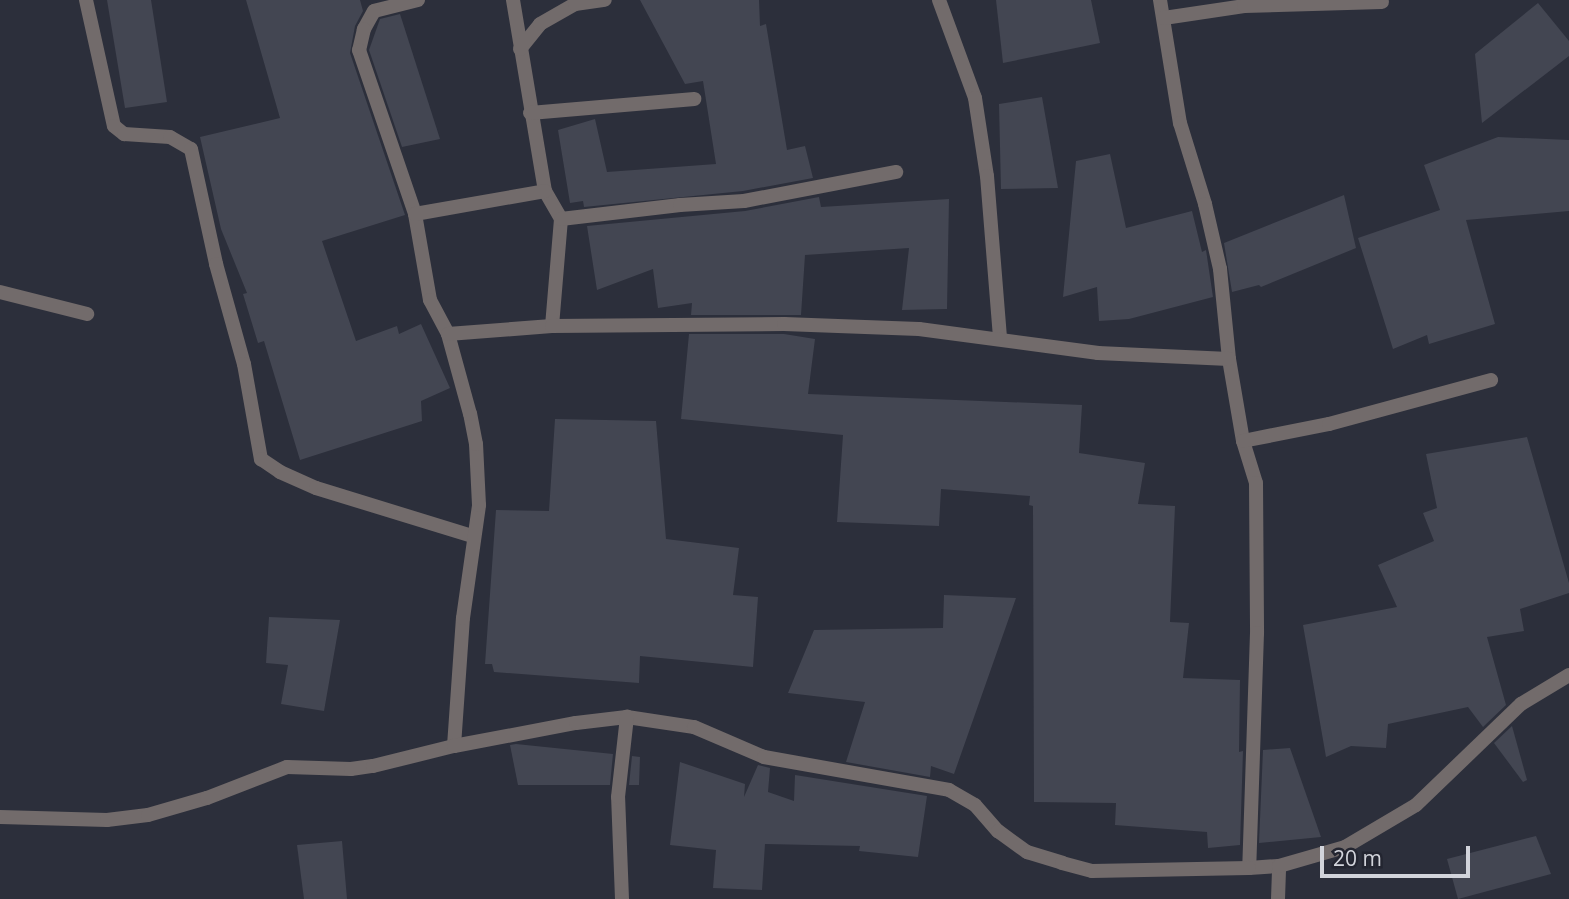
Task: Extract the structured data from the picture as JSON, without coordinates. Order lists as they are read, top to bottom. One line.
{"scale_bar":"20 m"}
